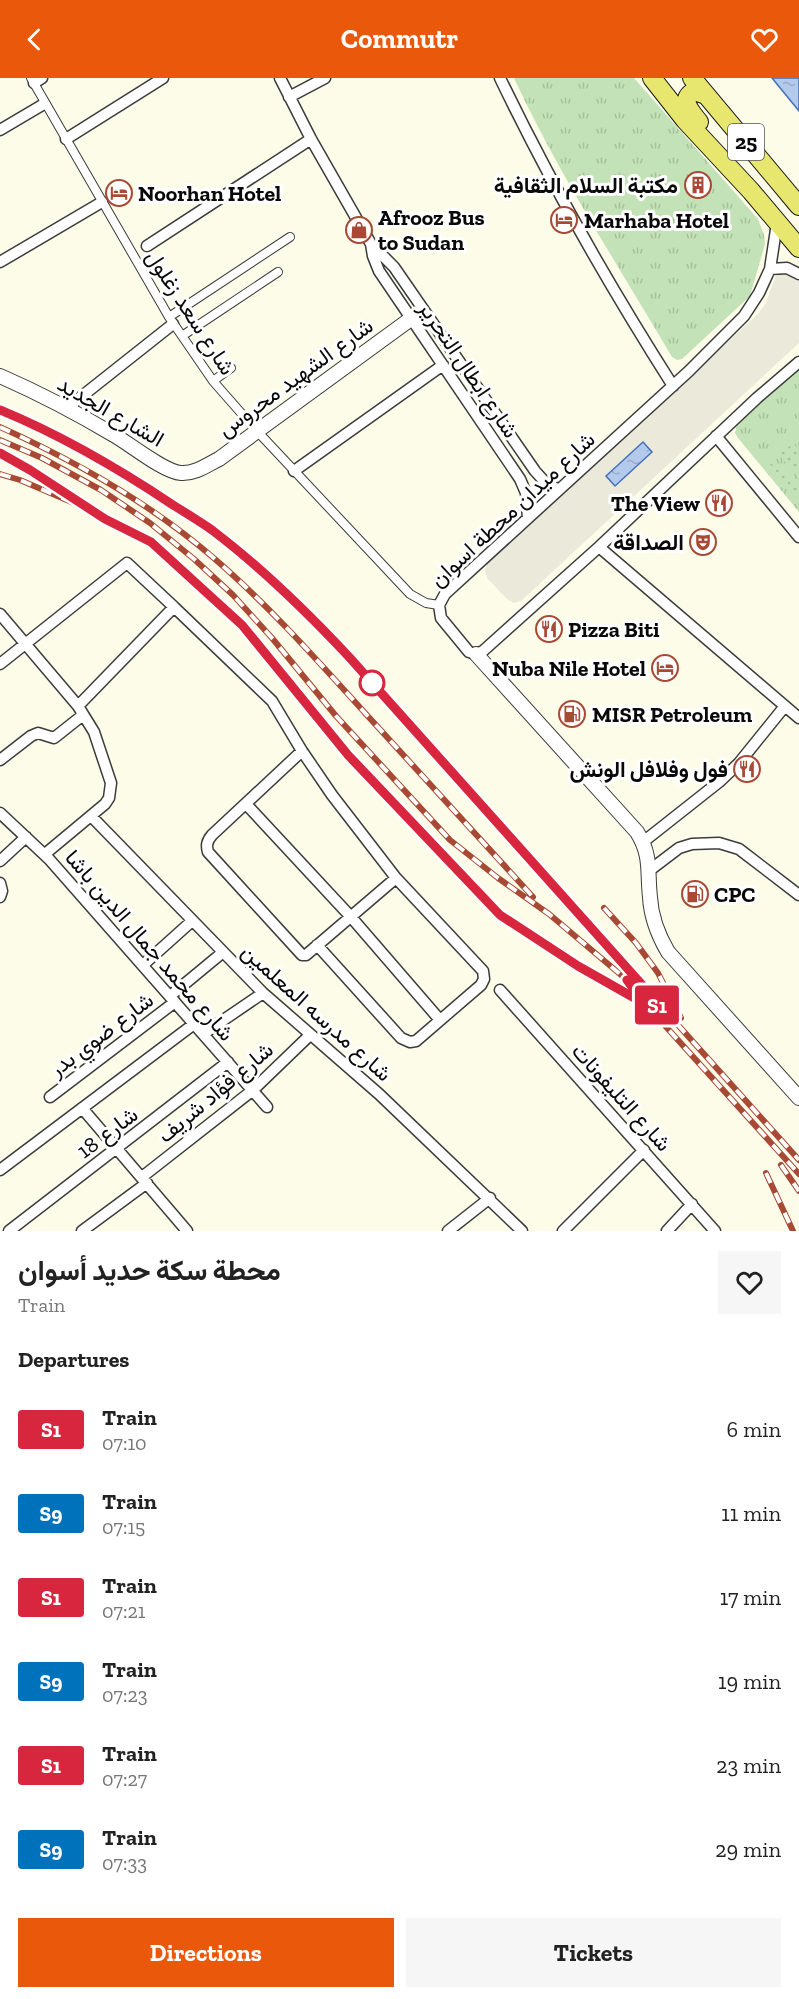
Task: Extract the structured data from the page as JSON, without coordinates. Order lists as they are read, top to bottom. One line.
{"streets":{"main road":["25"],"street":["شارع سعد زغلول","شارع ابطال التحرير","شارع الشهيد محروس","الشارع الجديد","شارع ميدان محطة اسوان","شارع محمد جمال الدين باشا","شارع مدرسه المعلمين","شارع ضوي بدر","شارع فؤاد شريف","شارع التليفونات","شارع 18"]},"crossings":[["25","شارع ميدان محطة اسوان"],["شارع سعد زغلول","شارع الشهيد محروس"],["شارع سعد زغلول","شارع ميدان محطة اسوان"],["شارع ابطال التحرير","شارع الشهيد محروس"],["شارع ابطال التحرير","شارع ميدان محطة اسوان"],["شارع الشهيد محروس","الشارع الجديد"],["شارع محمد جمال الدين باشا","شارع ضوي بدر"],["شارع محمد جمال الدين باشا","شارع فؤاد شريف"],["شارع محمد جمال الدين باشا","شارع 18"],["شارع مدرسه المعلمين","شارع ضوي بدر"],["شارع مدرسه المعلمين","شارع فؤاد شريف"]],"places":{"building":["مكتبة السلام الثقافية"],"hotel":["Noorhan Hotel","Marhaba Hotel","Nuba Nile Hotel"],"shop":["Afrooz Bus to Sudan"],"restaurant":["The View","Pizza Biti","فول وفلافل الونش"],"theatre":["الصداقة"],"fuel station":["MISR Petroleum","CPC"]},"page":{"header":"Commutr","on_map":"S1","heading":[["محطة سكة حديد أسوان","Train"],"Departures"],"list":[{"mark":"S1","name":"Train","note":"07:10","value":"6 min"},{"mark":"S9","name":"Train","note":"07:15","value":"11 min"},{"mark":"S1","name":"Train","note":"07:21","value":"17 min"},{"mark":"S9","name":"Train","note":"07:23","value":"19 min"},{"mark":"S1","name":"Train","note":"07:27","value":"23 min"},{"mark":"S9","name":"Train","note":"07:33","value":"29 min"}],"buttons":["Directions","Tickets"]}}
